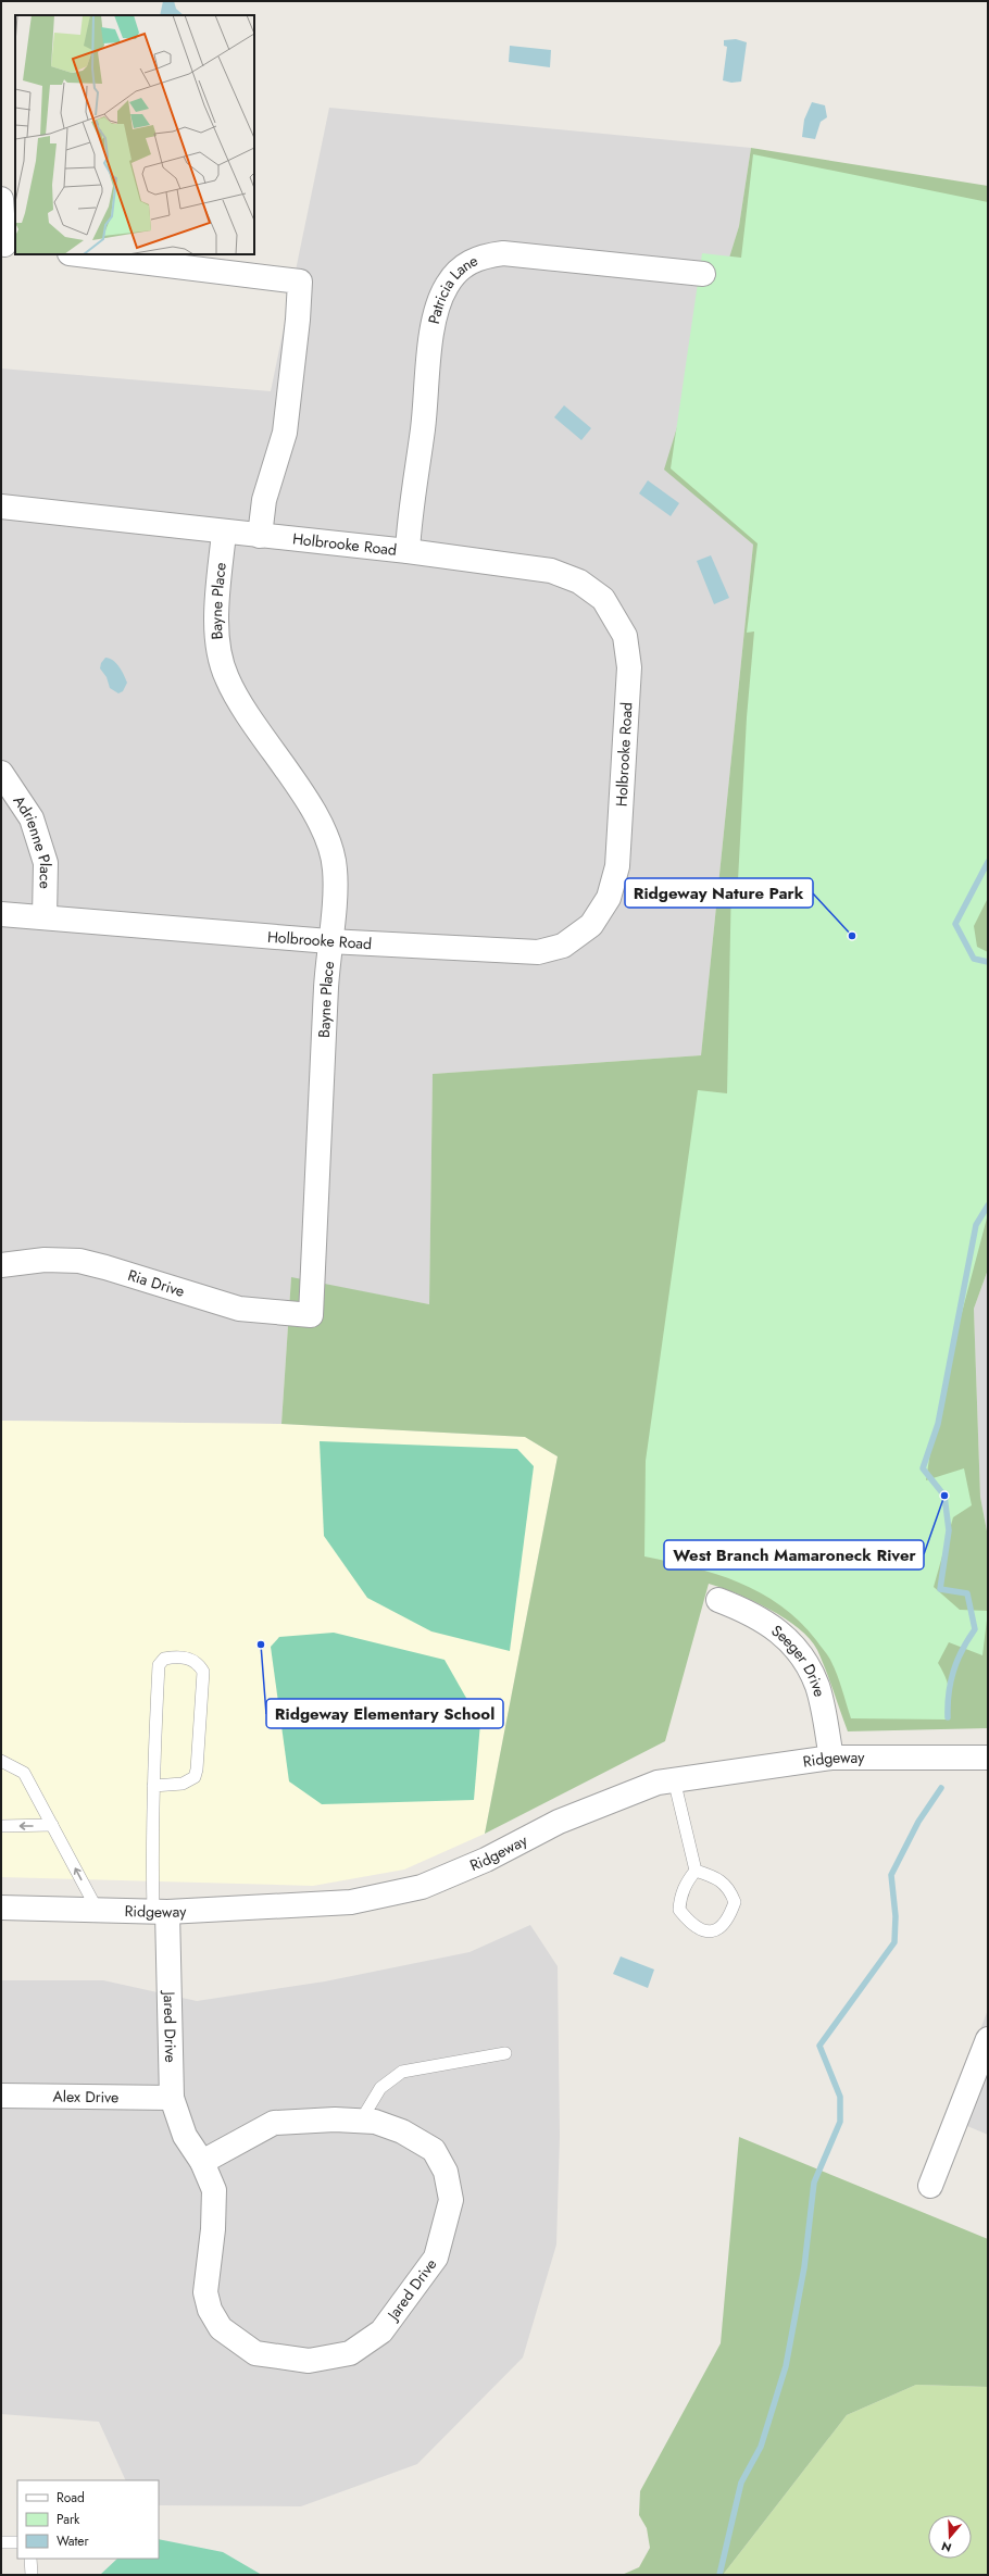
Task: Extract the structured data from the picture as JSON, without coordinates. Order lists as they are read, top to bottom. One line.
{"streets":{"street":["Patricia Lane","Holbrooke Road","Bayne Place","Adrienne Place","Ria Drive","Seeger Drive","Ridgeway","Jared Drive","Alex Drive"]},"crossings":[["Patricia Lane","Holbrooke Road"],["Holbrooke Road","Bayne Place"],["Holbrooke Road","Adrienne Place"],["Bayne Place","Ria Drive"],["Seeger Drive","Ridgeway"],["Ridgeway","Jared Drive"],["Jared Drive","Alex Drive"]],"places":["Ridgeway Nature Park","West Branch Mamaroneck River","Ridgeway Elementary School"],"legend":["Road","Park","Water"],"north":"bottom"}
